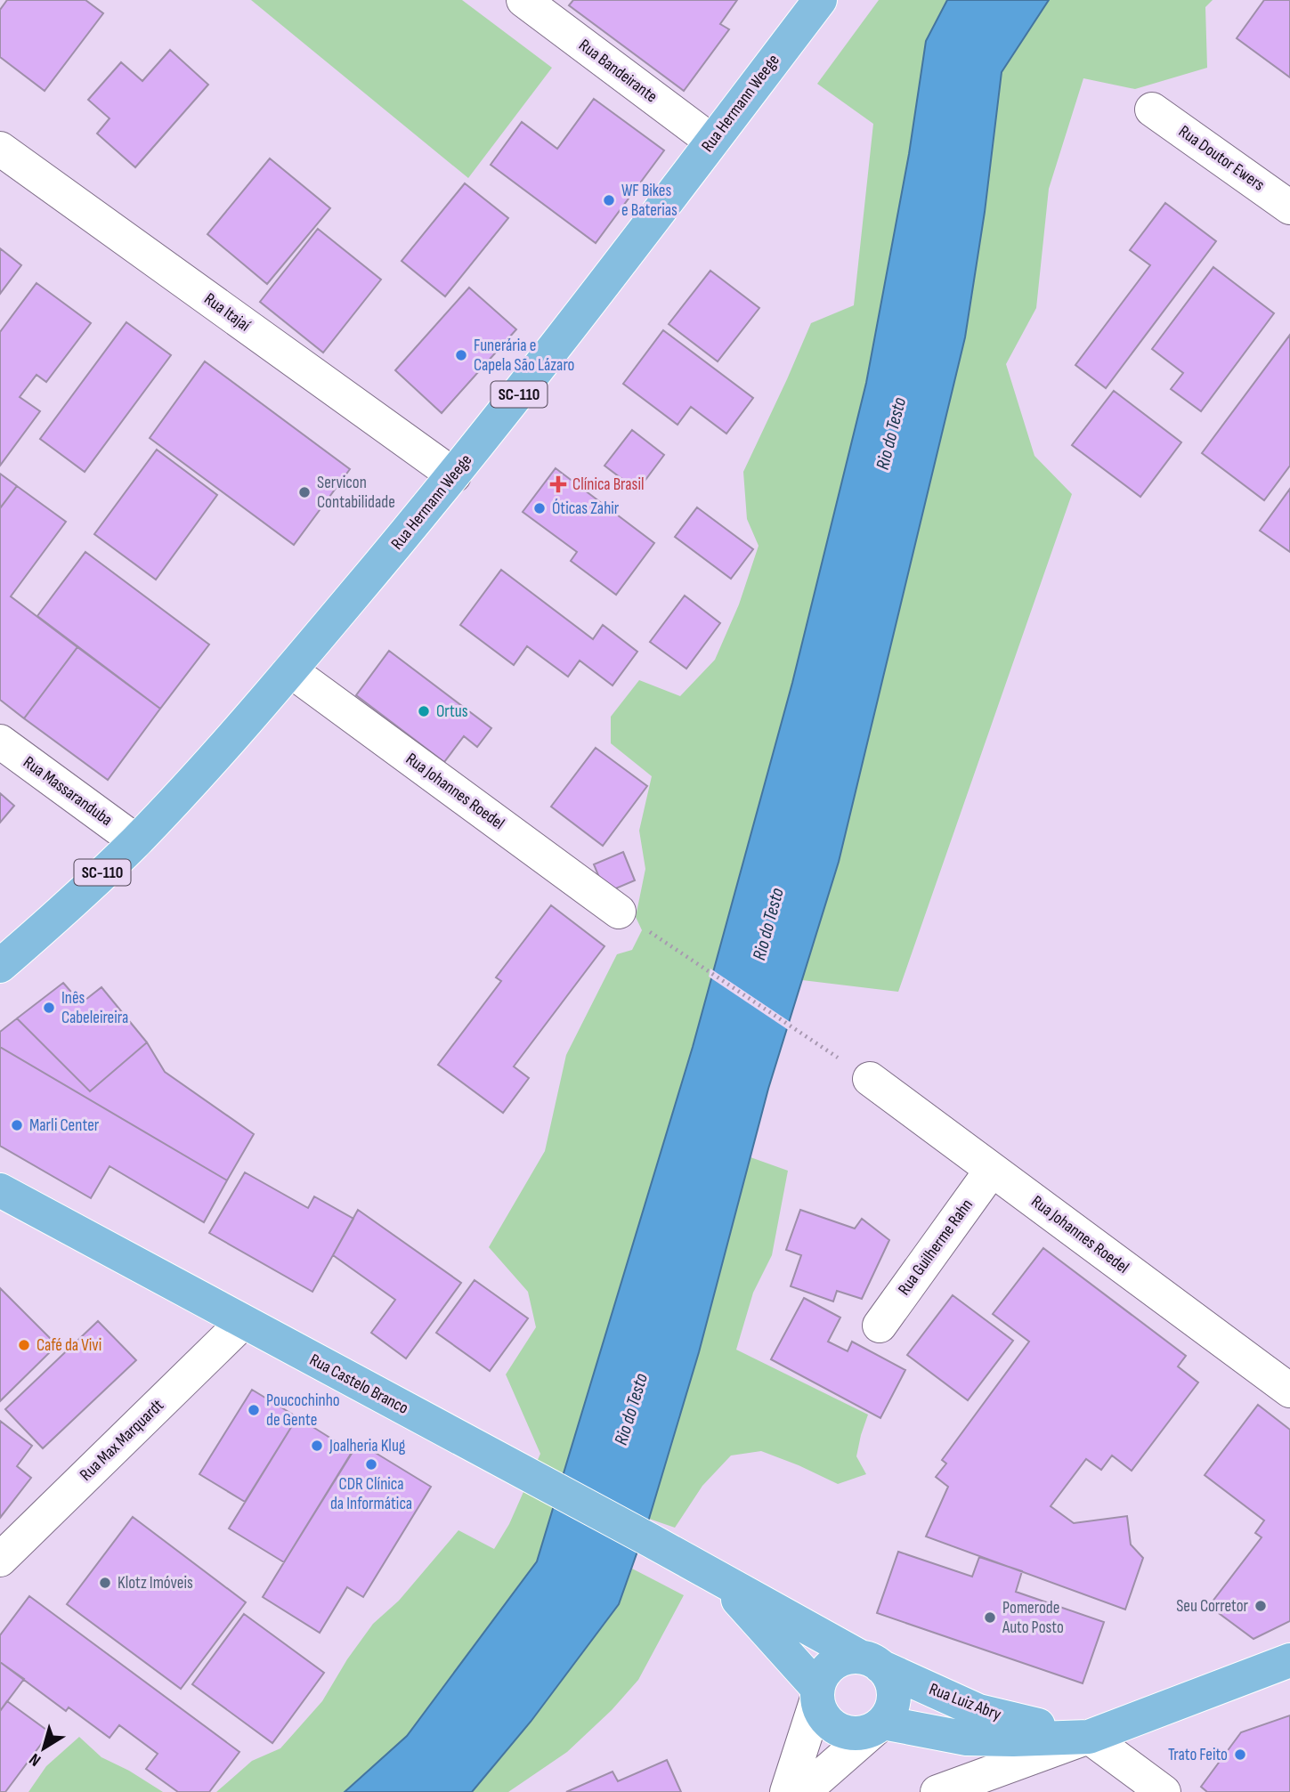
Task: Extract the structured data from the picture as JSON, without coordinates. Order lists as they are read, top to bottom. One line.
{"streets":{"main road":["Rua Hermann Weege","SC-110","Rua Castelo Branco","Rua Luiz Abry"],"street":["Rua Bandeirante","Rua Doutor Ewers","Rua Itajaí","Rua Massaranduba","Rua Johannes Roedel","Rua Guilherme Rahn","Rua Max Marquardt"]},"crossings":[["Rua Bandeirante","Rua Hermann Weege"],["Rua Hermann Weege","Rua Itajaí"],["Rua Hermann Weege","Rua Massaranduba"],["Rua Hermann Weege","Rua Johannes Roedel"],["Rua Johannes Roedel","Rua Guilherme Rahn"],["Rua Castelo Branco","Rua Max Marquardt"],["Rua Castelo Branco","Rua Luiz Abry"]],"water":["Rio do Testo"],"places":{"other":["WF Bikes e Baterias","Funerária e Capela São Lázaro","Servicon Contabilidade","Óticas Zahir","Ortus","Inês Cabeleireira","Marli Center","Café da Vivi","Poucochinho de Gente","Joalheria Klug","CDR Clínica da Informática","Klotz Imóveis","Seu Corretor","Pomerode Auto Posto","Trato Feito"],"health":["Clínica Brasil"]},"north":"bottom left"}
